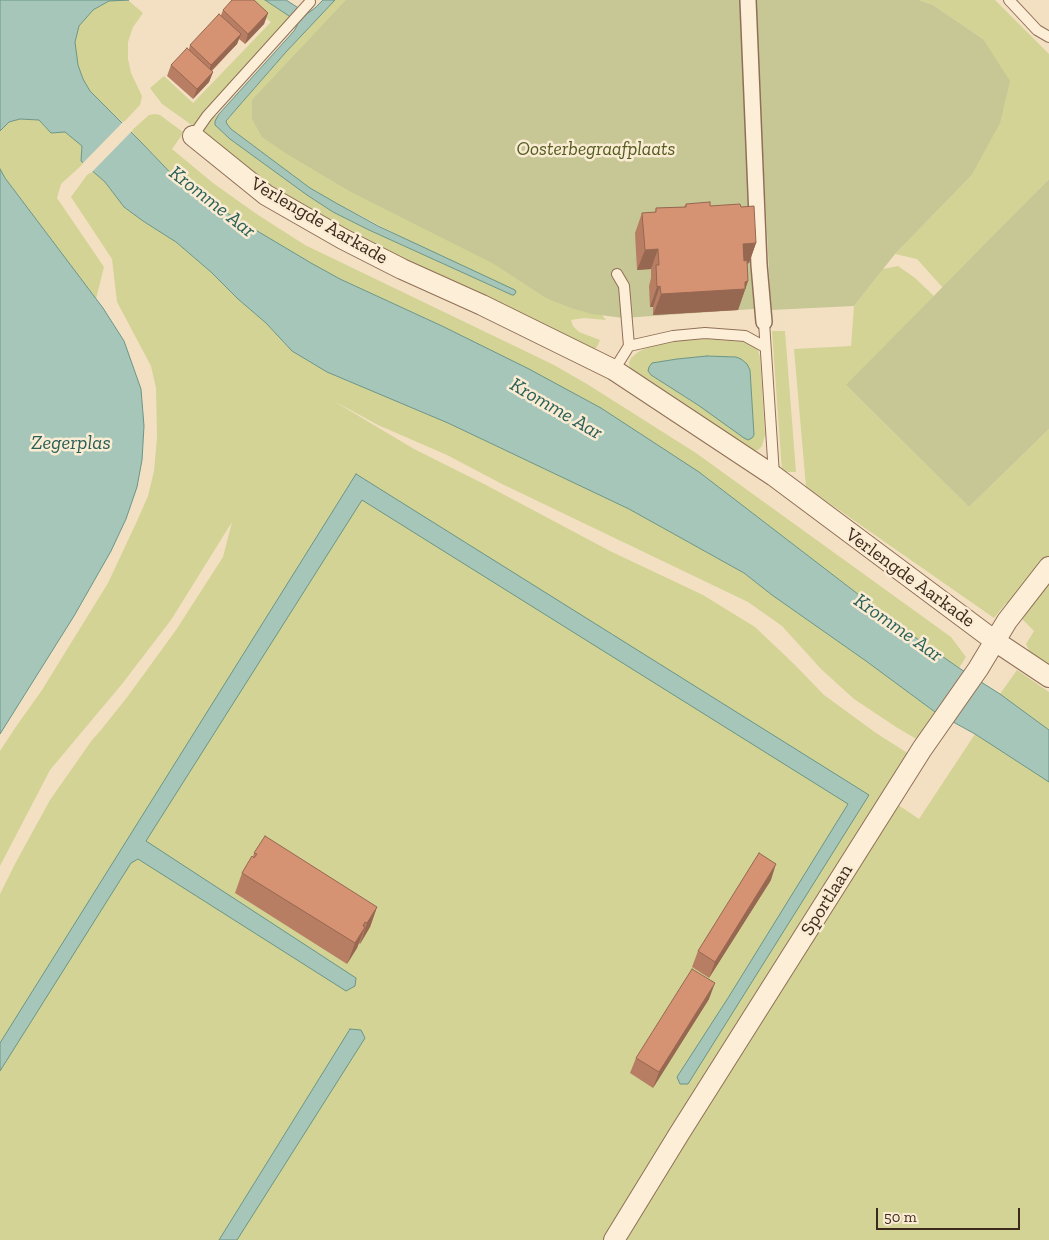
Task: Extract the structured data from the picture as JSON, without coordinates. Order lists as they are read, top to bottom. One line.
{"streets":{"street":["Verlengde Aarkade","Sportlaan"]},"crossings":[["Verlengde Aarkade","Sportlaan"]],"water":["Kromme Aar","Zegerplas"],"parks":["Oosterbegraafplaats"],"scale_bar":"50 m"}
